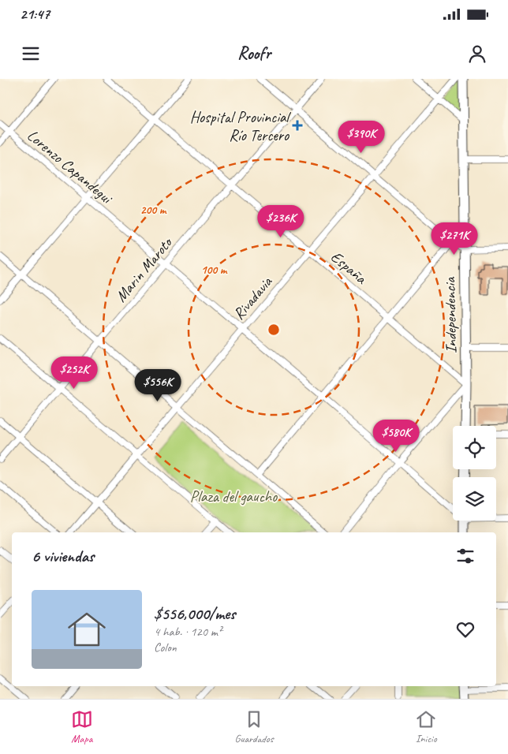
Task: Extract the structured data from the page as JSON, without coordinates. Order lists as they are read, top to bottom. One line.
{"streets":{"main road":["Independencia"],"street":["Lorenzo Capandegui","España","Marin Maroto","Rivadavia"]},"crossings":[["Lorenzo Capandegui","Marin Maroto"],["Lorenzo Capandegui","Rivadavia"],["España","Marin Maroto"],["España","Rivadavia"],["España","Independencia"]],"parks":["Plaza del gaucho"],"places":{"health":["Hospital Provincial Río Tercero"]},"page":{"status":"21:47","header":"Roofr","price":["$390K","$236K","$271K","$252K","$556K","$580K"],"heading":"6 viviendas","list":[{"name":"$556,000/mes","note":"4 hab. · 120 m² · Colon"}],"tabs":["Mapa","Guardados","Inicio"]},"rings":["200 m","100 m"]}
